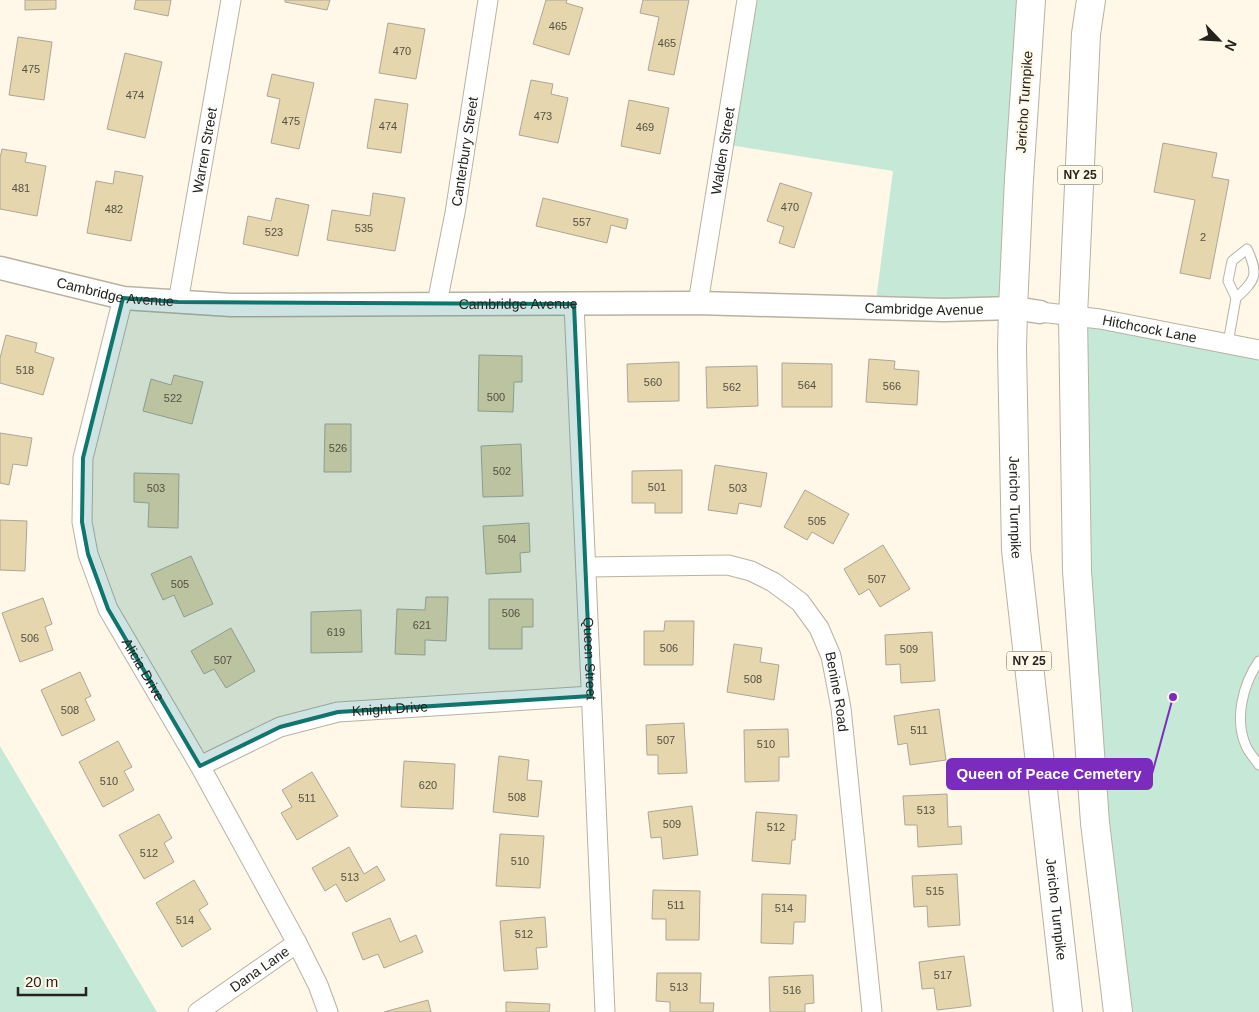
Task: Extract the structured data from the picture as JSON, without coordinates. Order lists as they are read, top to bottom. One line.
{"streets":{"main road":["Jericho Turnpike","NY 25"],"street":["Warren Street","Walden Street","Canterbury Street","Cambridge Avenue","Hitchcock Lane","Queen Street","Alicia Drive","Benine Road","Knight Drive","Dana Lane"]},"crossings":[["Jericho Turnpike","Cambridge Avenue"],["Warren Street","Cambridge Avenue"],["Walden Street","Cambridge Avenue"],["Canterbury Street","Cambridge Avenue"],["NY 25","Hitchcock Lane"],["Cambridge Avenue","Hitchcock Lane"],["Cambridge Avenue","Queen Street"],["Cambridge Avenue","Alicia Drive"],["Queen Street","Benine Road"],["Queen Street","Knight Drive"],["Alicia Drive","Knight Drive"],["Alicia Drive","Dana Lane"]],"places":["Queen of Peace Cemetery"],"house_numbers":["465","465","470","475","474","473","475","474","469","481","470","482","557","535","523","2","518","560","564","566","562","500","522","526","502","501","503","503","505","504","507","505","506","621","619","506","506","509","507","508","508","511","507","510","510","620","508","511","513","509","512","512","510","513","515","511","514","514","512","517","513","516"],"scale_bar":"20 m","north":"bottom right"}
